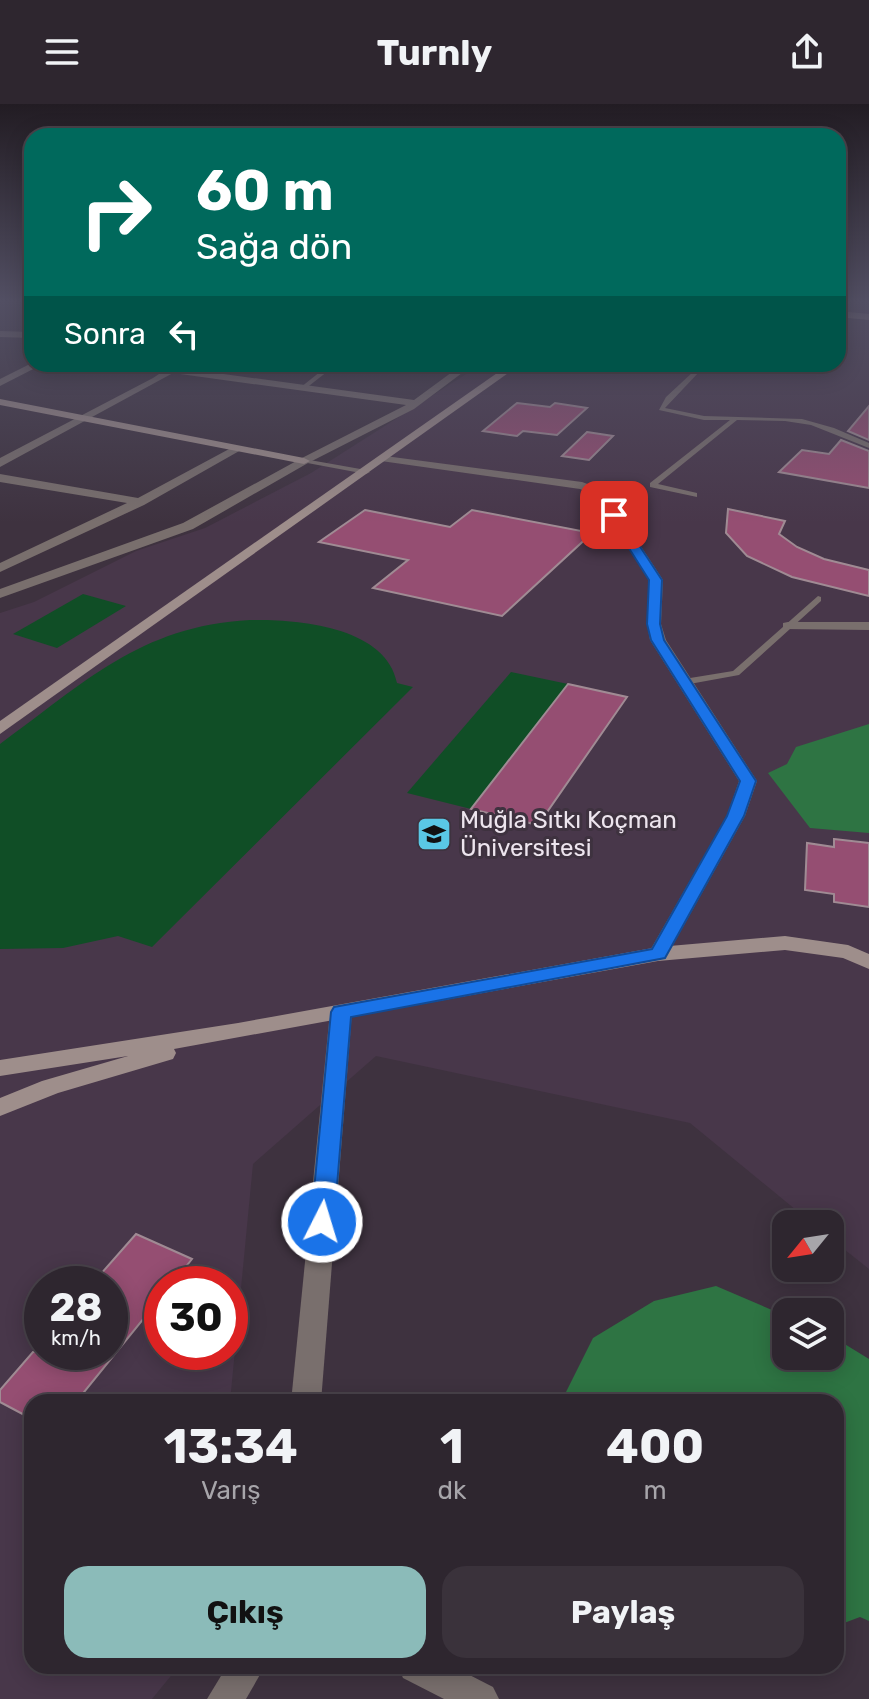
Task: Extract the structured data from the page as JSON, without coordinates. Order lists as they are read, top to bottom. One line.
{"places":{"school or university":["Muğla Sıtkı Koçman Üniversitesi"]},"north":"bottom left","page":{"header":"Turnly","turn":["60 m","Sağa dön"],"then":"Sonra","speed":"28 km/h","limit":"30","eta":["13:34","Varış","1","dk","400","m"],"buttons":["Çıkış","Paylaş"]}}
